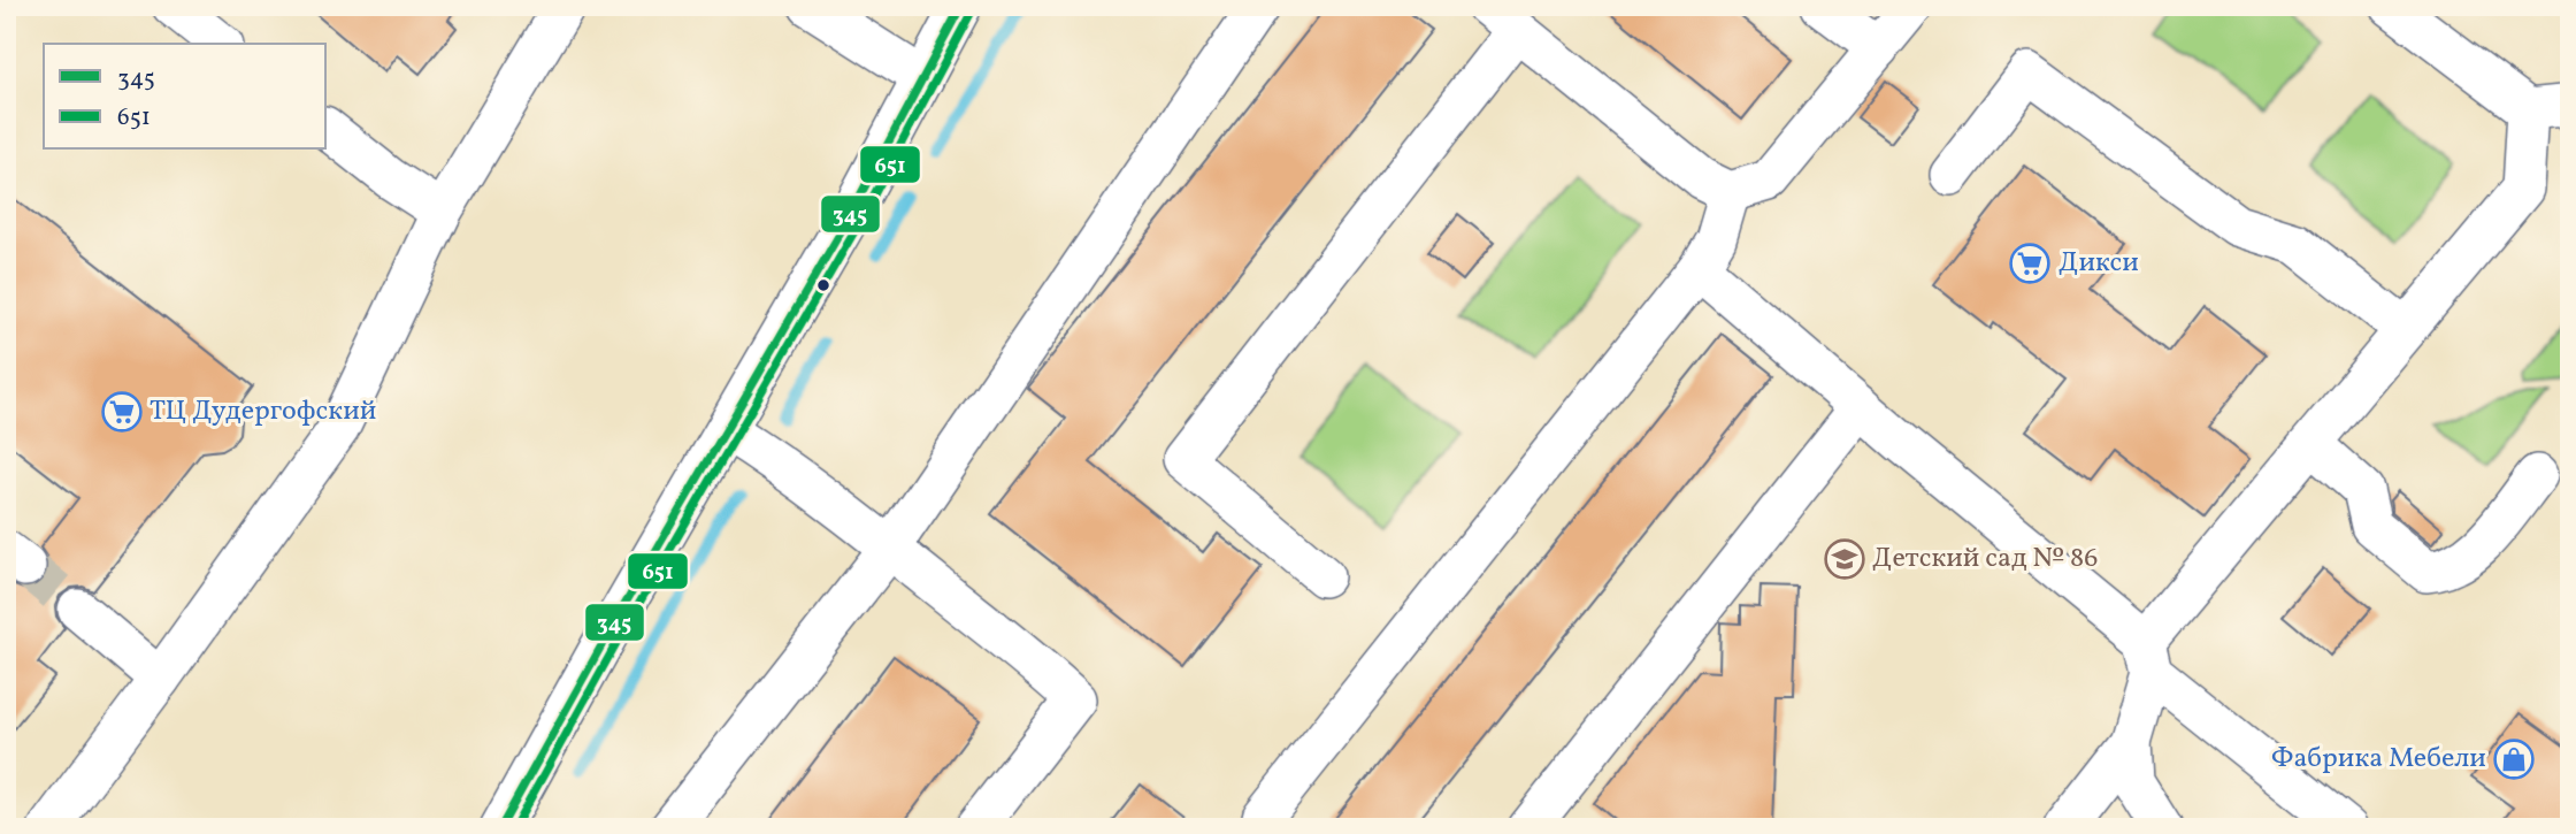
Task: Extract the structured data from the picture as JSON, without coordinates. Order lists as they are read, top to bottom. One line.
{"places":{"supermarket":["Дикси","ТЦ Дудергофский"],"school or university":["Детский сад № 86"],"shop":["Фабрика Мебели"]},"lines":["transit line 345","transit line 651"],"legend":["345","651"]}
